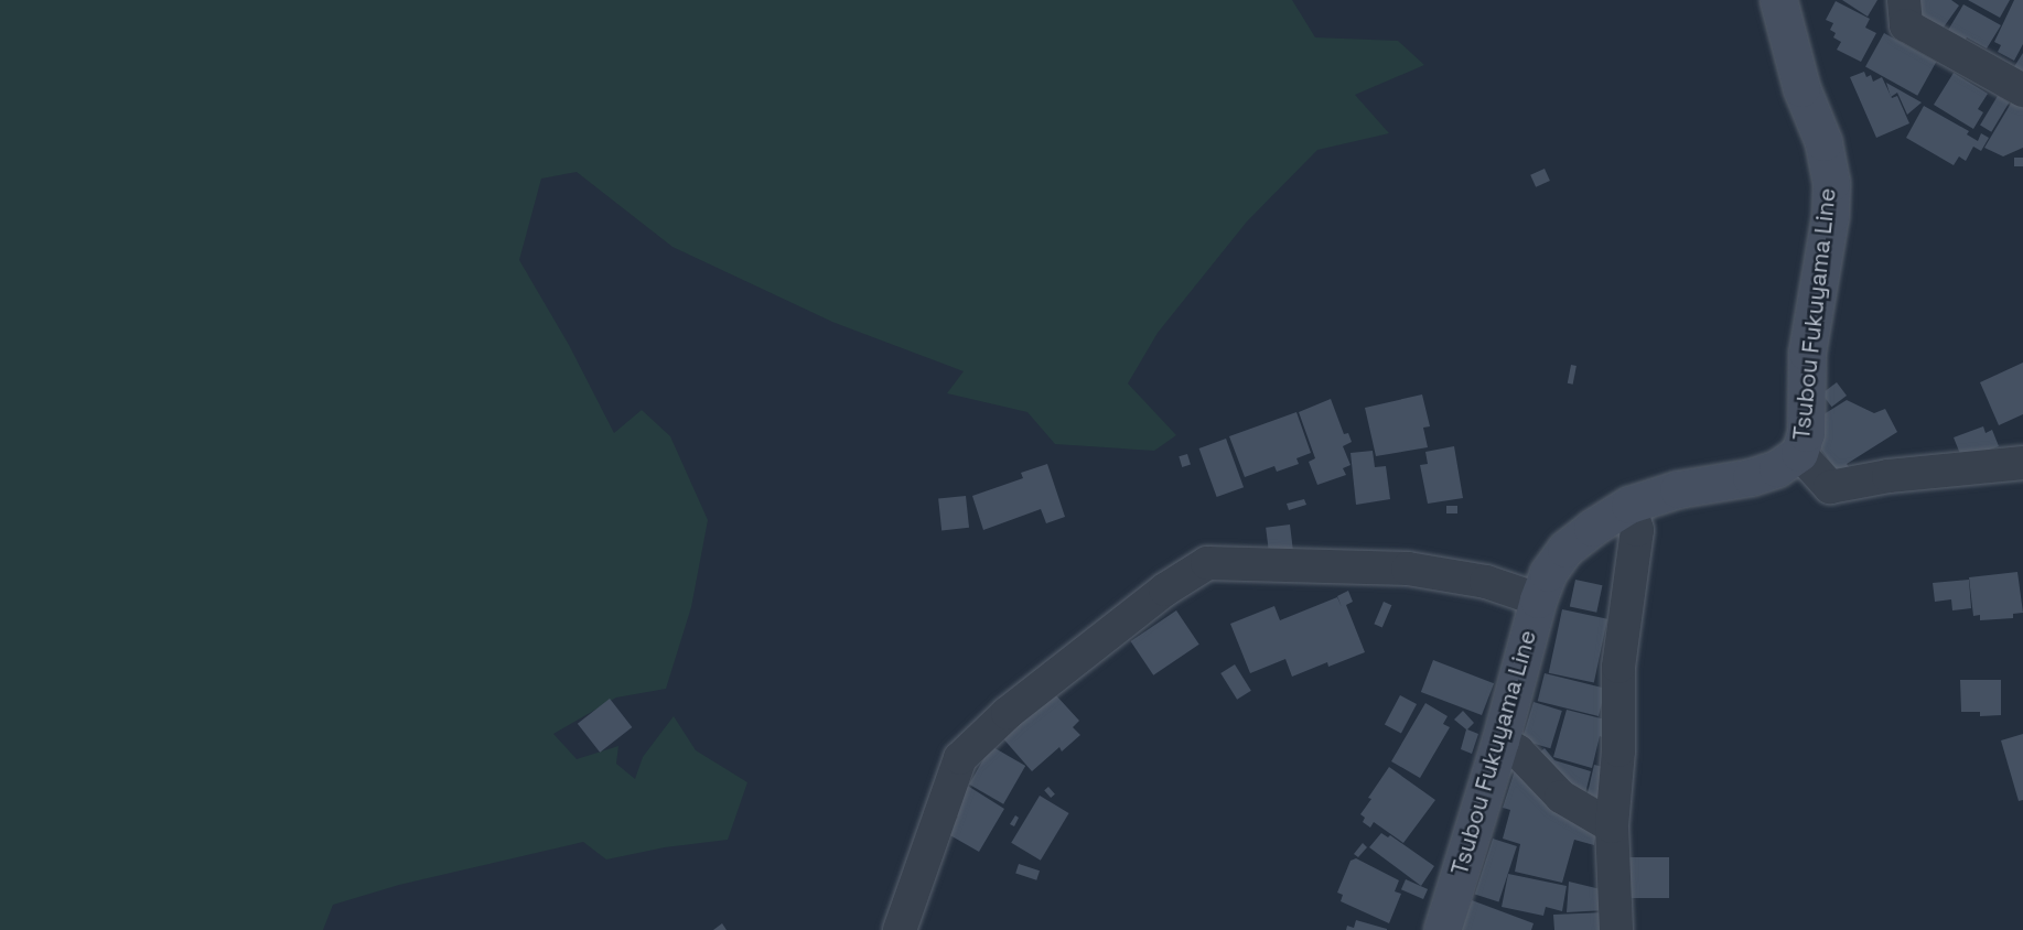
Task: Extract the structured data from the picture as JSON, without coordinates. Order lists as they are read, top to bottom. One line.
{"streets":{"main road":["Tsubou Fukuyama Line"]}}
